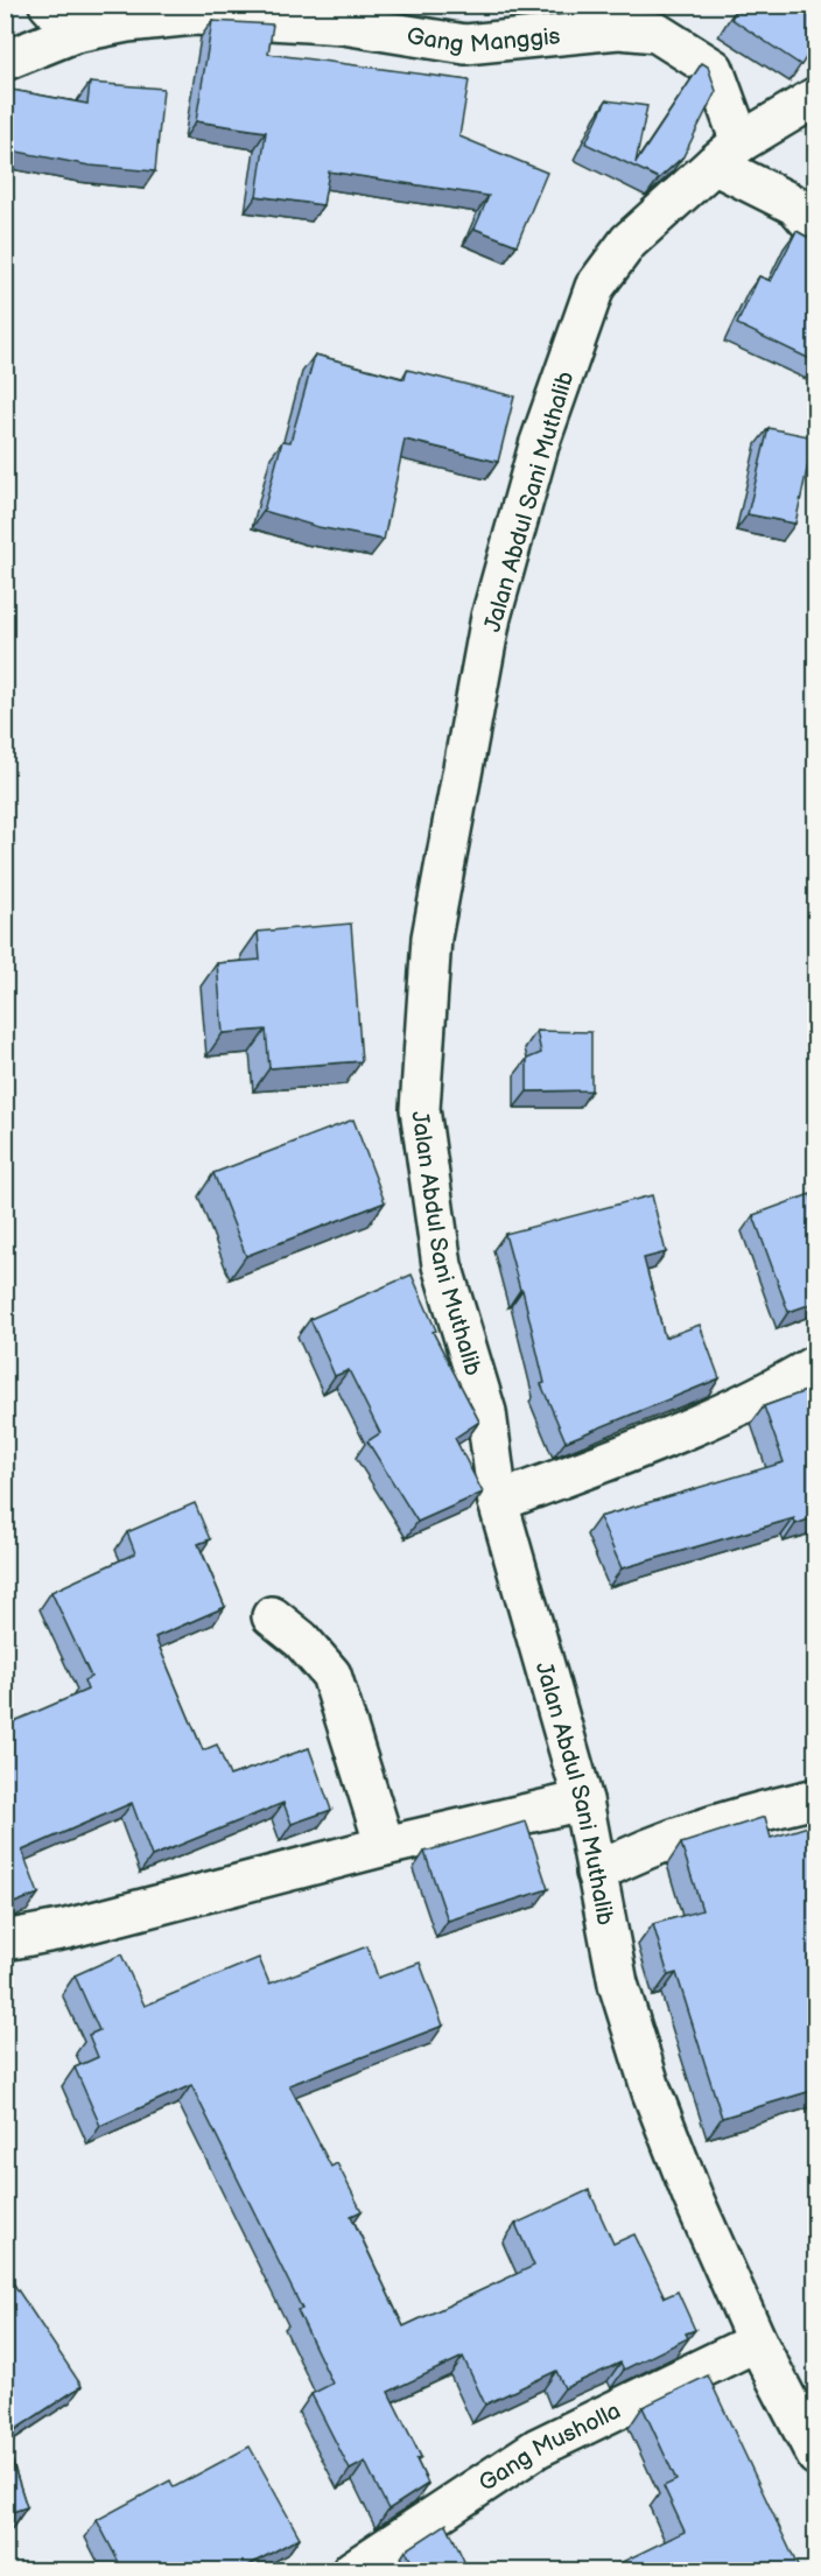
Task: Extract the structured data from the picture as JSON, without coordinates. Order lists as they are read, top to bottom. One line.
{"streets":{"street":["Gang Manggis","Jalan Abdul Sani Muthalib","Gang Musholla"]},"crossings":[["Gang Manggis","Jalan Abdul Sani Muthalib"],["Jalan Abdul Sani Muthalib","Gang Musholla"]]}
